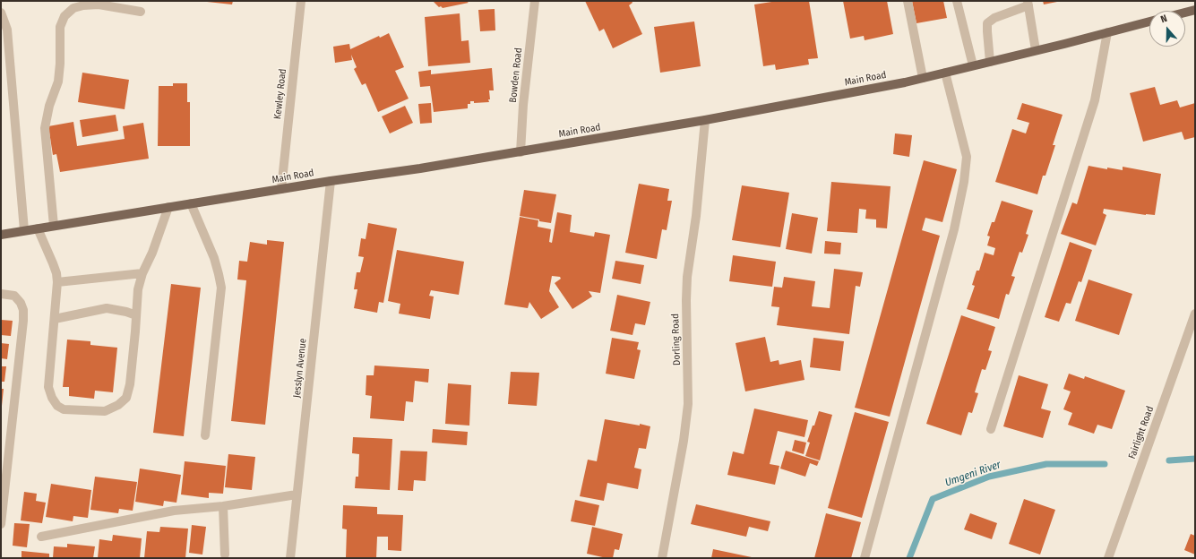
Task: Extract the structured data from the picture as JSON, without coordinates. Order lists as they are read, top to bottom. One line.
{"streets":{"main road":["Main Road"],"street":["Bowden Road","Kewley Road","Dorling Road","Jesslyn Avenue","Fairlight Road"]},"crossings":[["Bowden Road","Main Road"],["Main Road","Kewley Road"],["Main Road","Dorling Road"],["Main Road","Jesslyn Avenue"]],"water":["Umgeni River"],"north":"top"}
